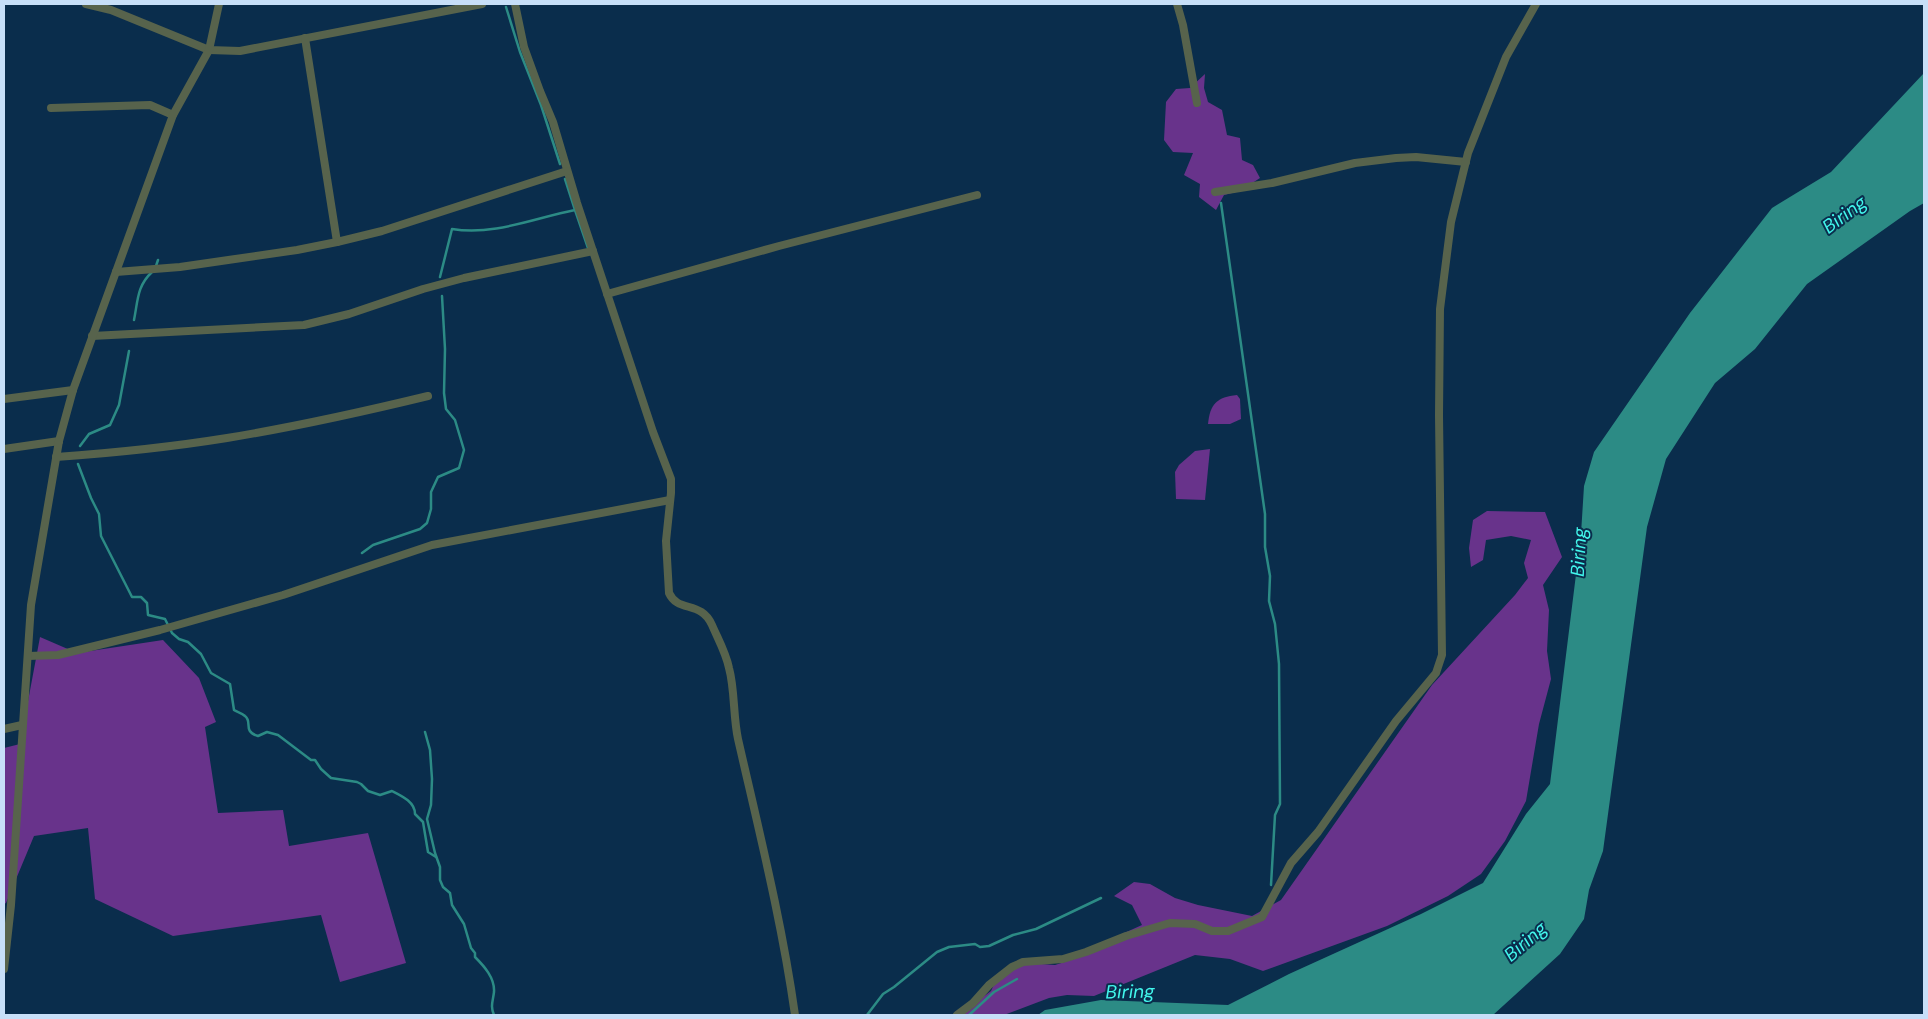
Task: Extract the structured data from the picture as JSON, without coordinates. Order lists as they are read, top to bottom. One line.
{"water":["Biring"]}
